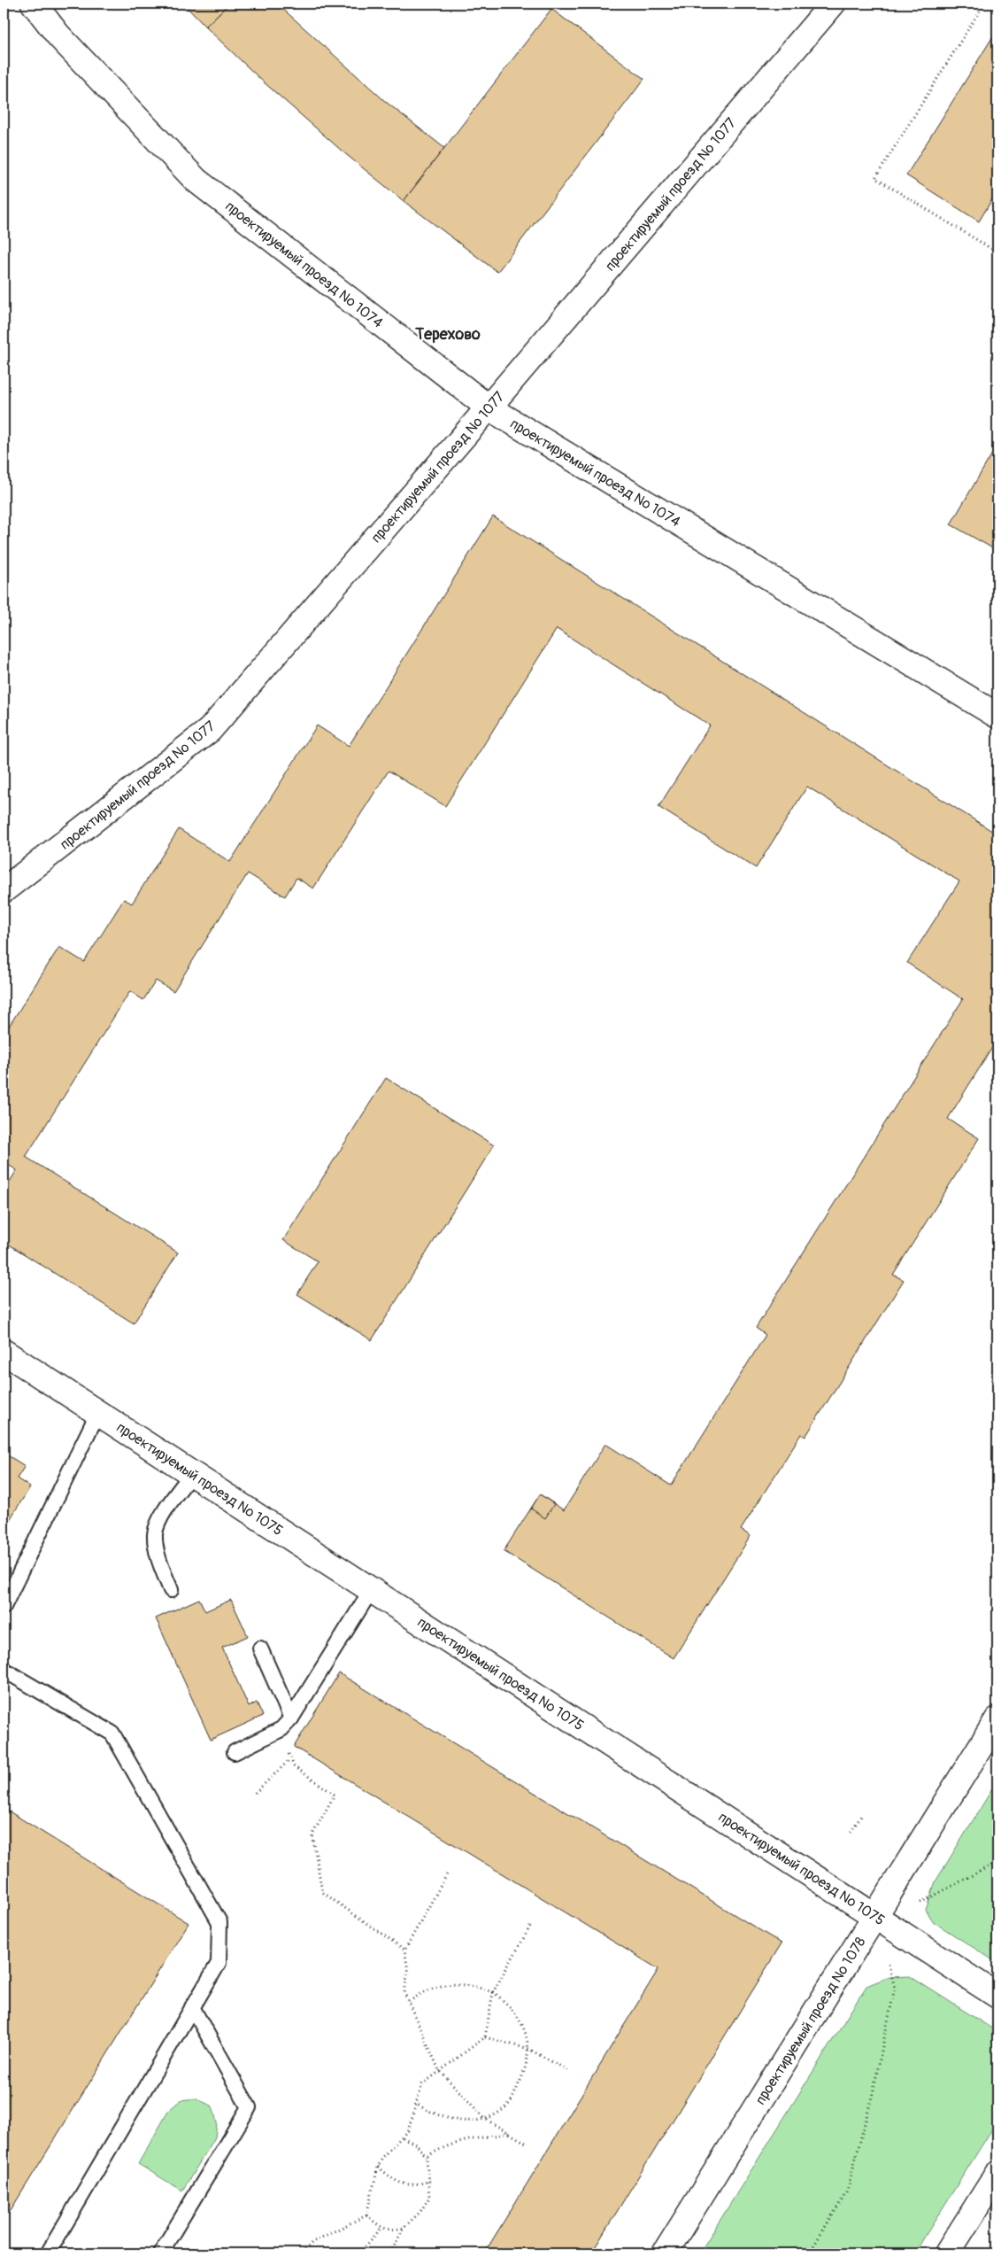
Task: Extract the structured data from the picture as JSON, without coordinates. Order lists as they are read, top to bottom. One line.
{"streets":{"street":["проектируемый проезд № 1077","проектируемый проезд № 1074","проектируемый проезд № 1075","проектируемый проезд № 1078"]},"crossings":[["проектируемый проезд № 1077","проектируемый проезд № 1074"],["проектируемый проезд № 1075","проектируемый проезд № 1078"]],"districts":["Терехово"]}
